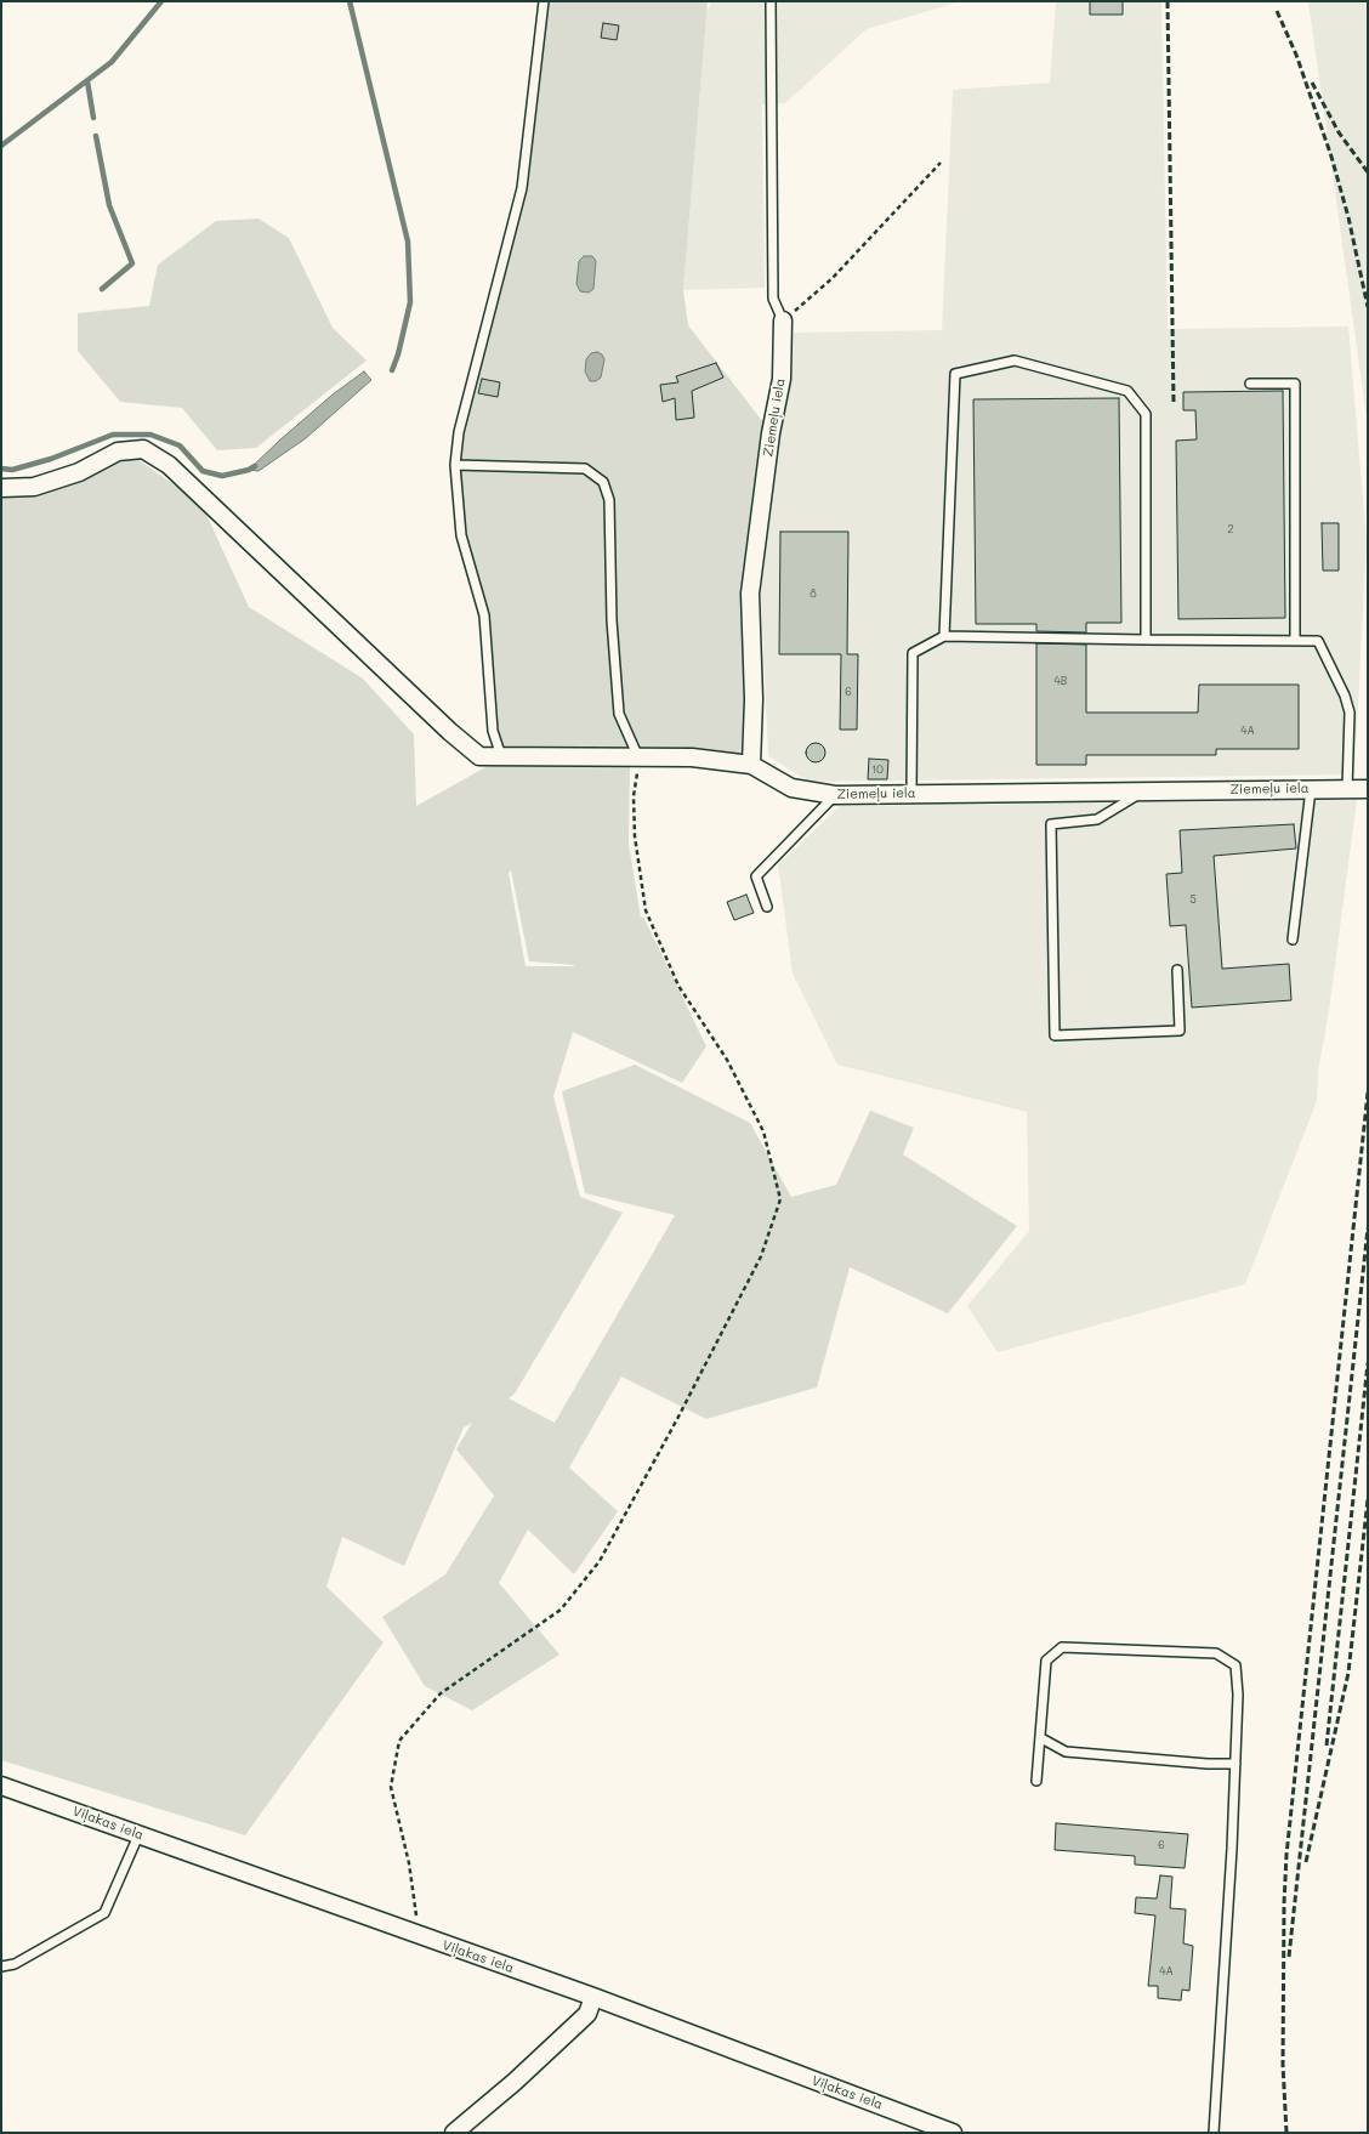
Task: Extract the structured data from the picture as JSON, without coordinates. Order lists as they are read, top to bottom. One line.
{"streets":{"street":["Ziemeļu iela","Viļakas iela"]},"house_numbers":["2","8","4B","6","4A","10","5","6","4A"]}
